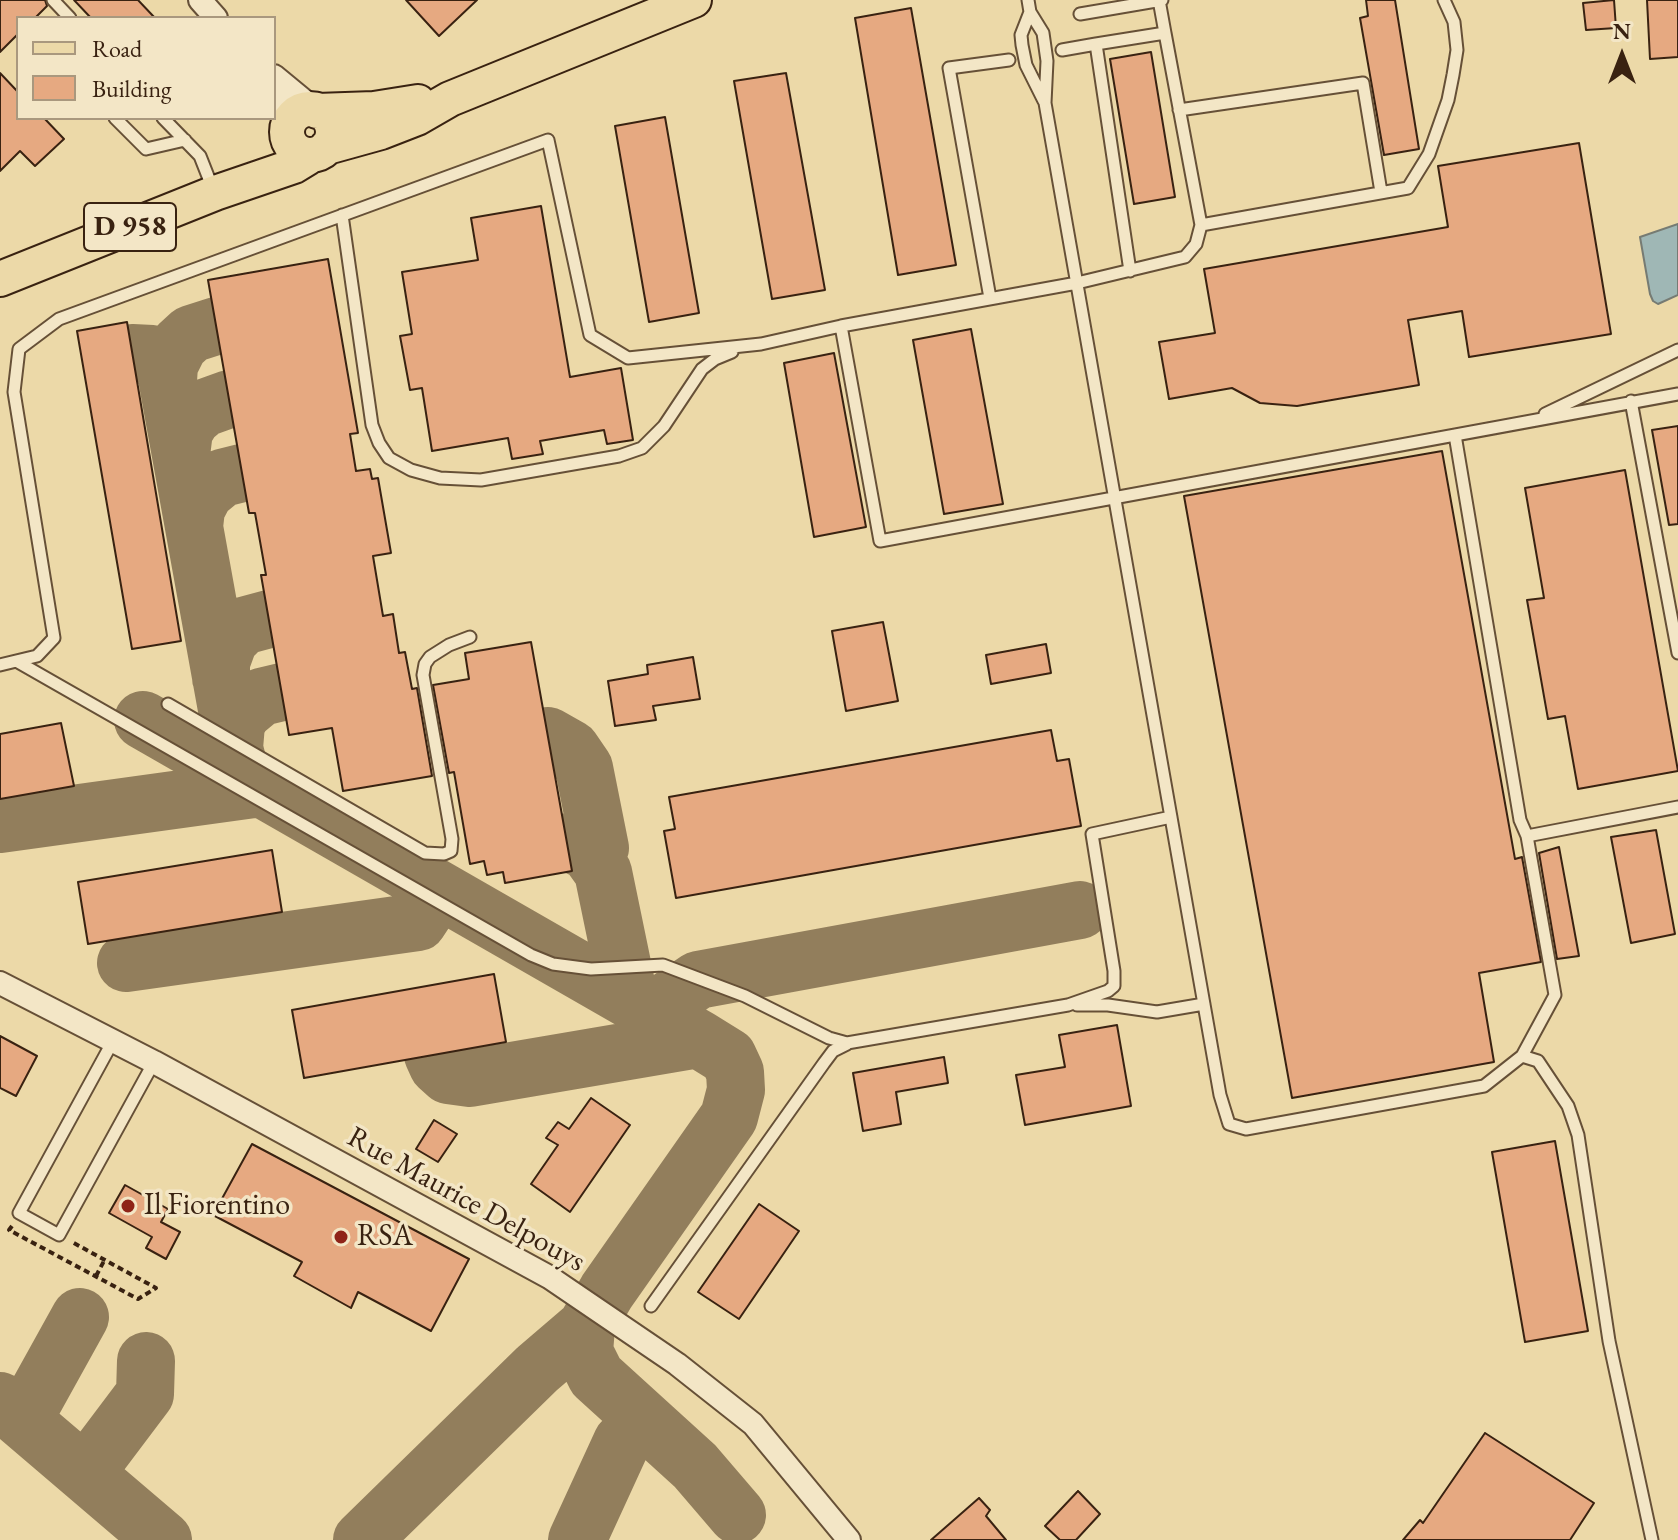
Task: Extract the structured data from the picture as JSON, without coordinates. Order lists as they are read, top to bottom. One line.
{"streets":{"main road":["D 958"],"street":["Rue Maurice Delpouys"]},"places":["Il Fiorentino","RSA"],"legend":["Road","Building"],"north":"top"}
